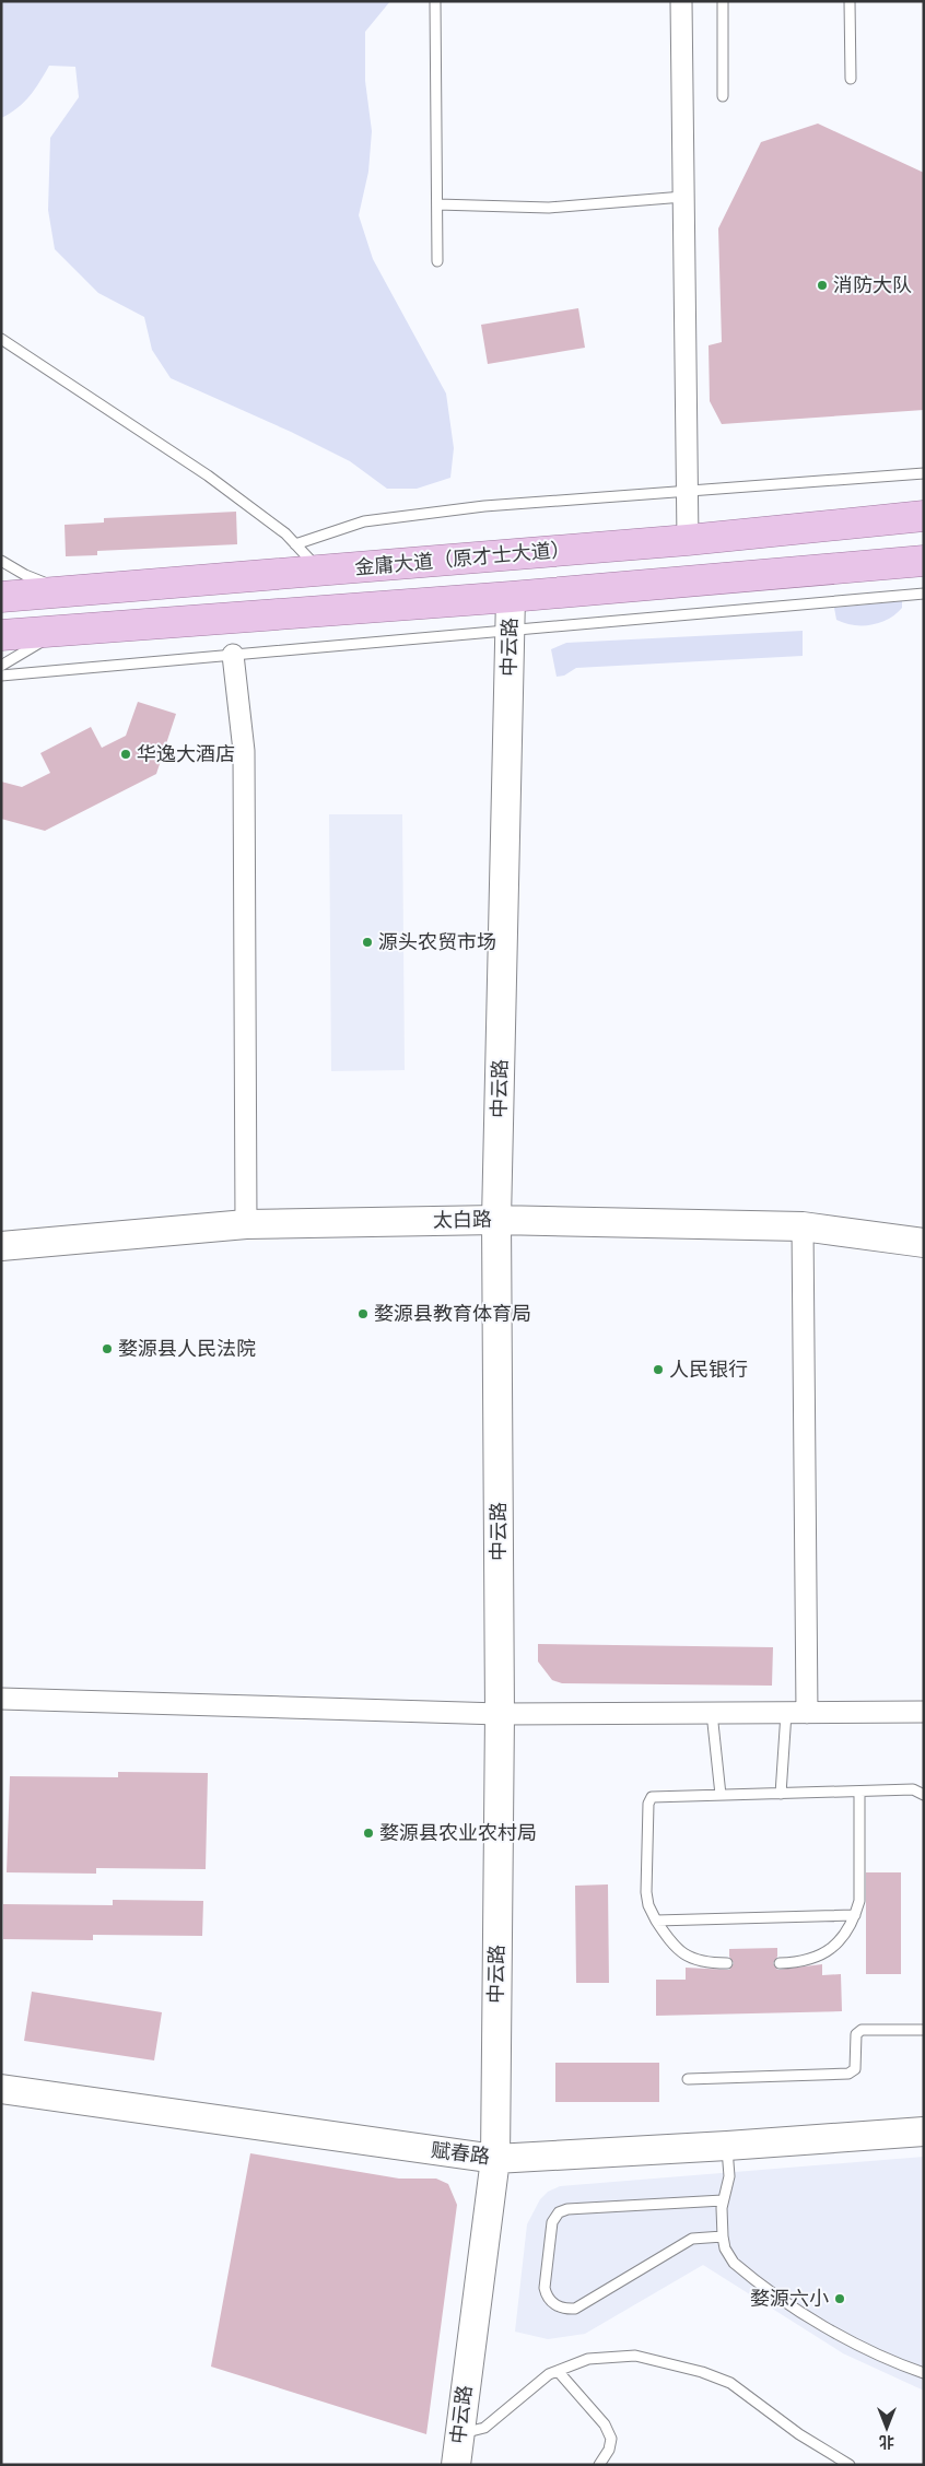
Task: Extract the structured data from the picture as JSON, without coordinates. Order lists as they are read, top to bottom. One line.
{"streets":{"main road":["金庸大道（原才士大道）"],"street":["中云路","太白路","赋春路"]},"crossings":[["金庸大道（原才士大道）","中云路"],["中云路","太白路"],["中云路","赋春路"]],"places":["消防大队","华逸大酒店","源头农贸市场","婺源县教育体育局","婺源县人民法院","人民银行","婺源县农业农村局","婺源六小"],"north":"bottom"}
